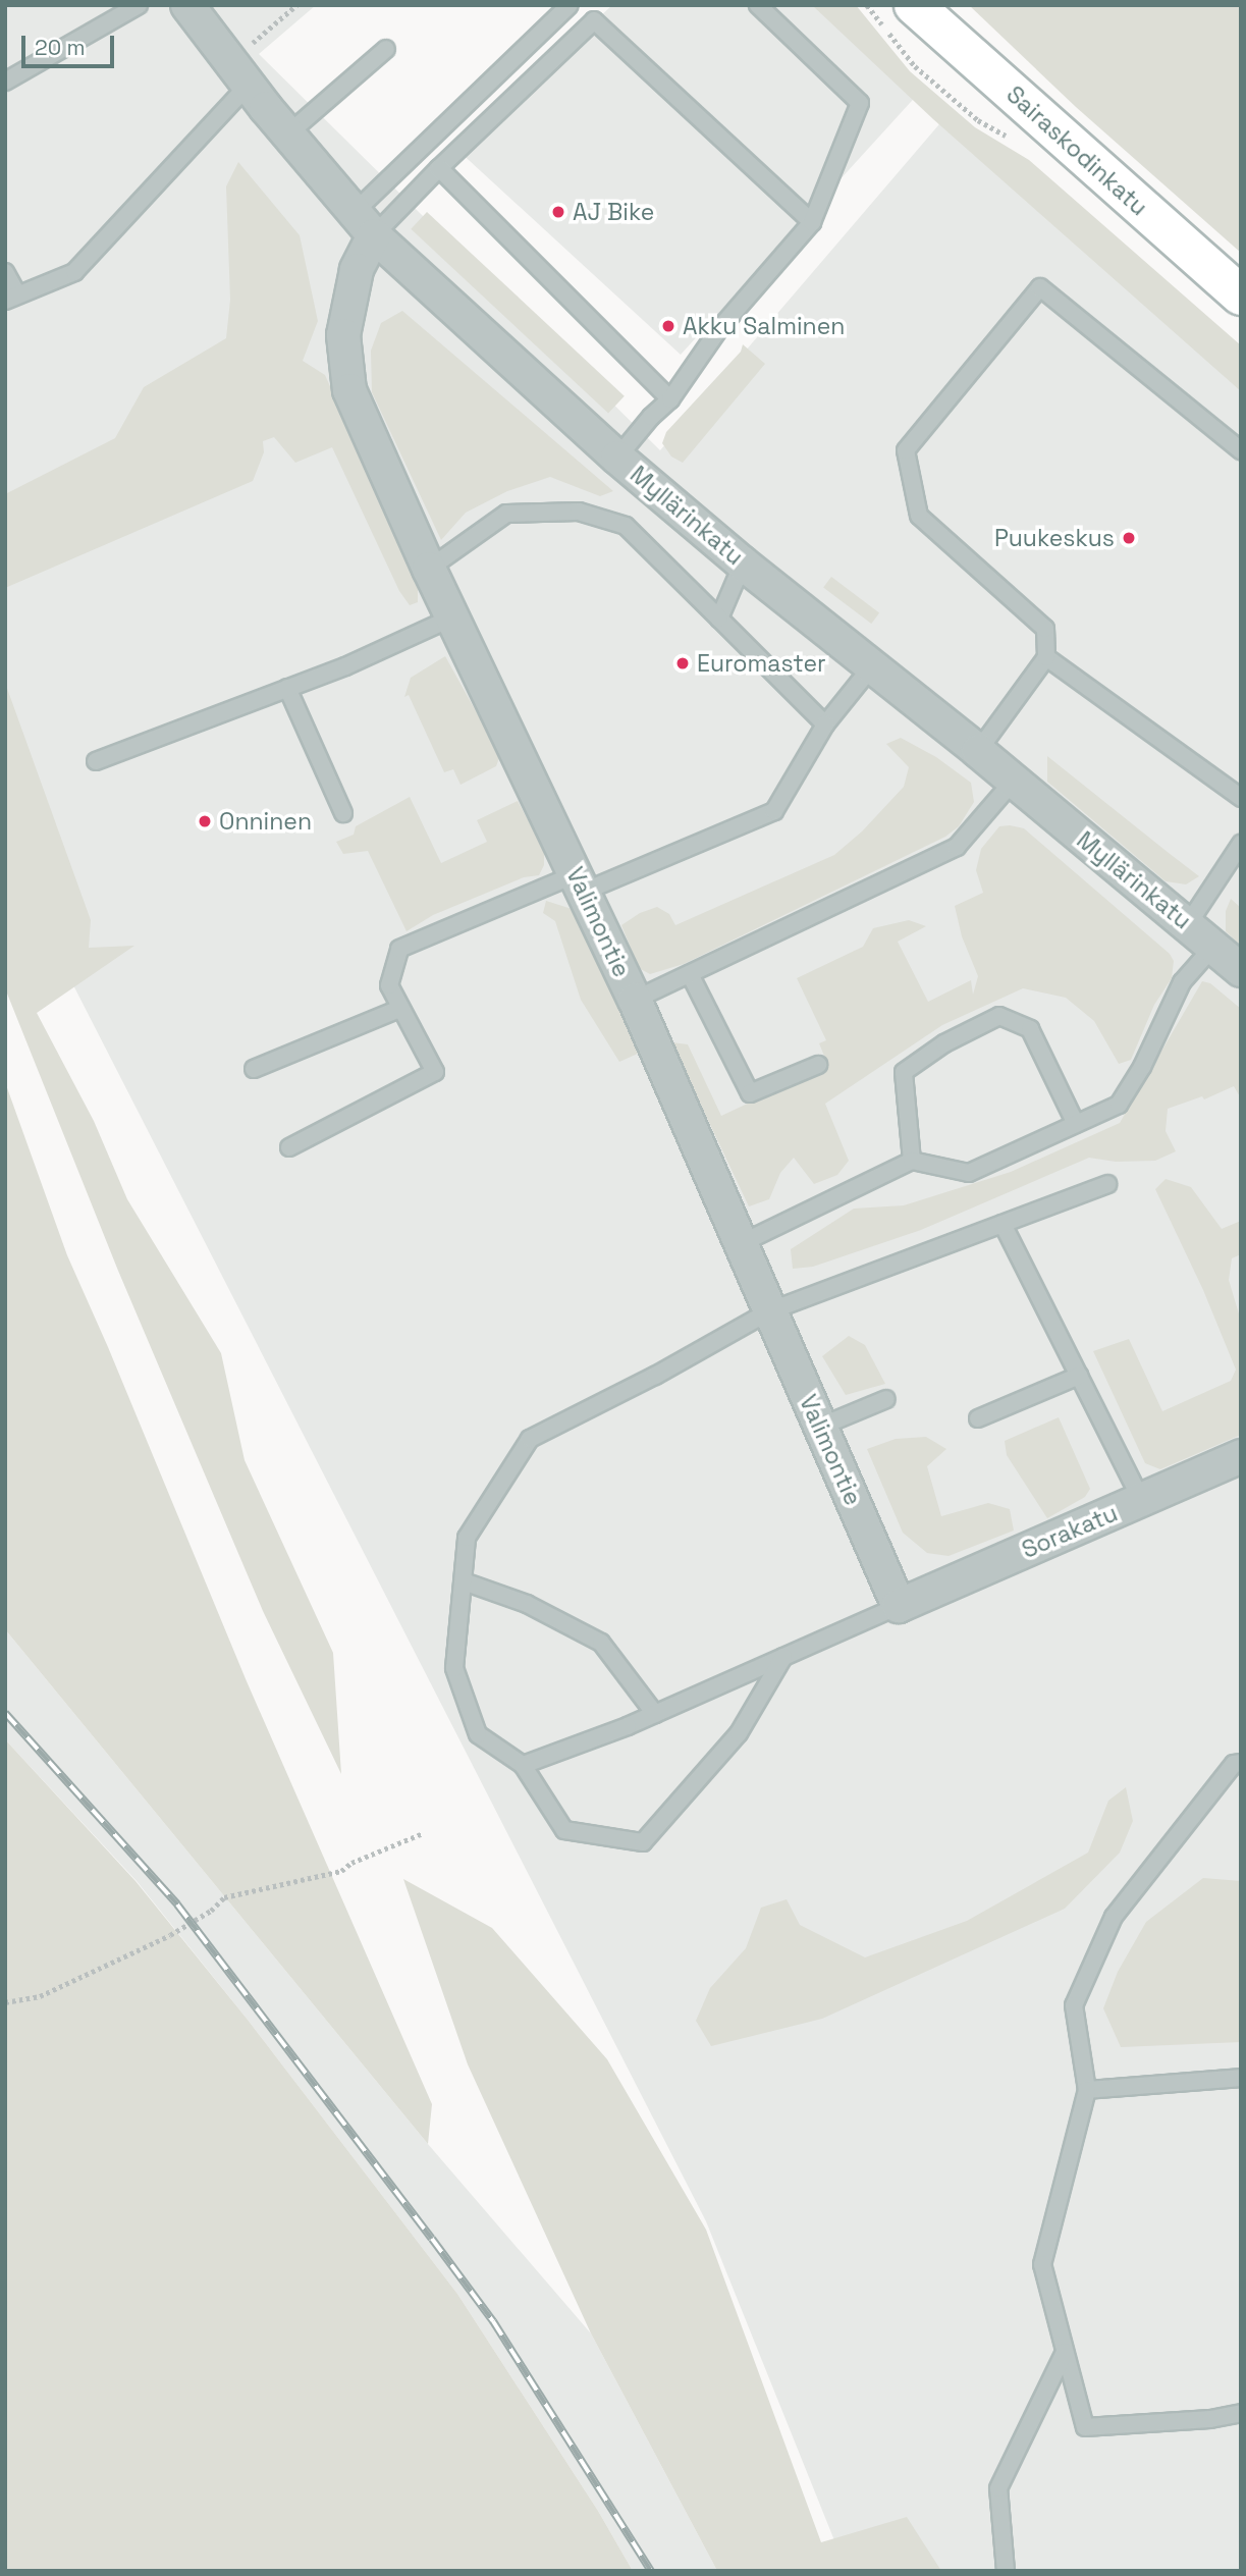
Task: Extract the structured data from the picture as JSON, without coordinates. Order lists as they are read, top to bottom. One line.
{"streets":{"main road":["Sairaskodinkatu"],"street":["Myllärinkatu","Valimontie","Sorakatu"]},"crossings":[["Myllärinkatu","Valimontie"],["Valimontie","Sorakatu"]],"places":["AJ Bike","Akku Salminen","Puukeskus","Euromaster","Onninen"],"scale_bar":"20 m"}
